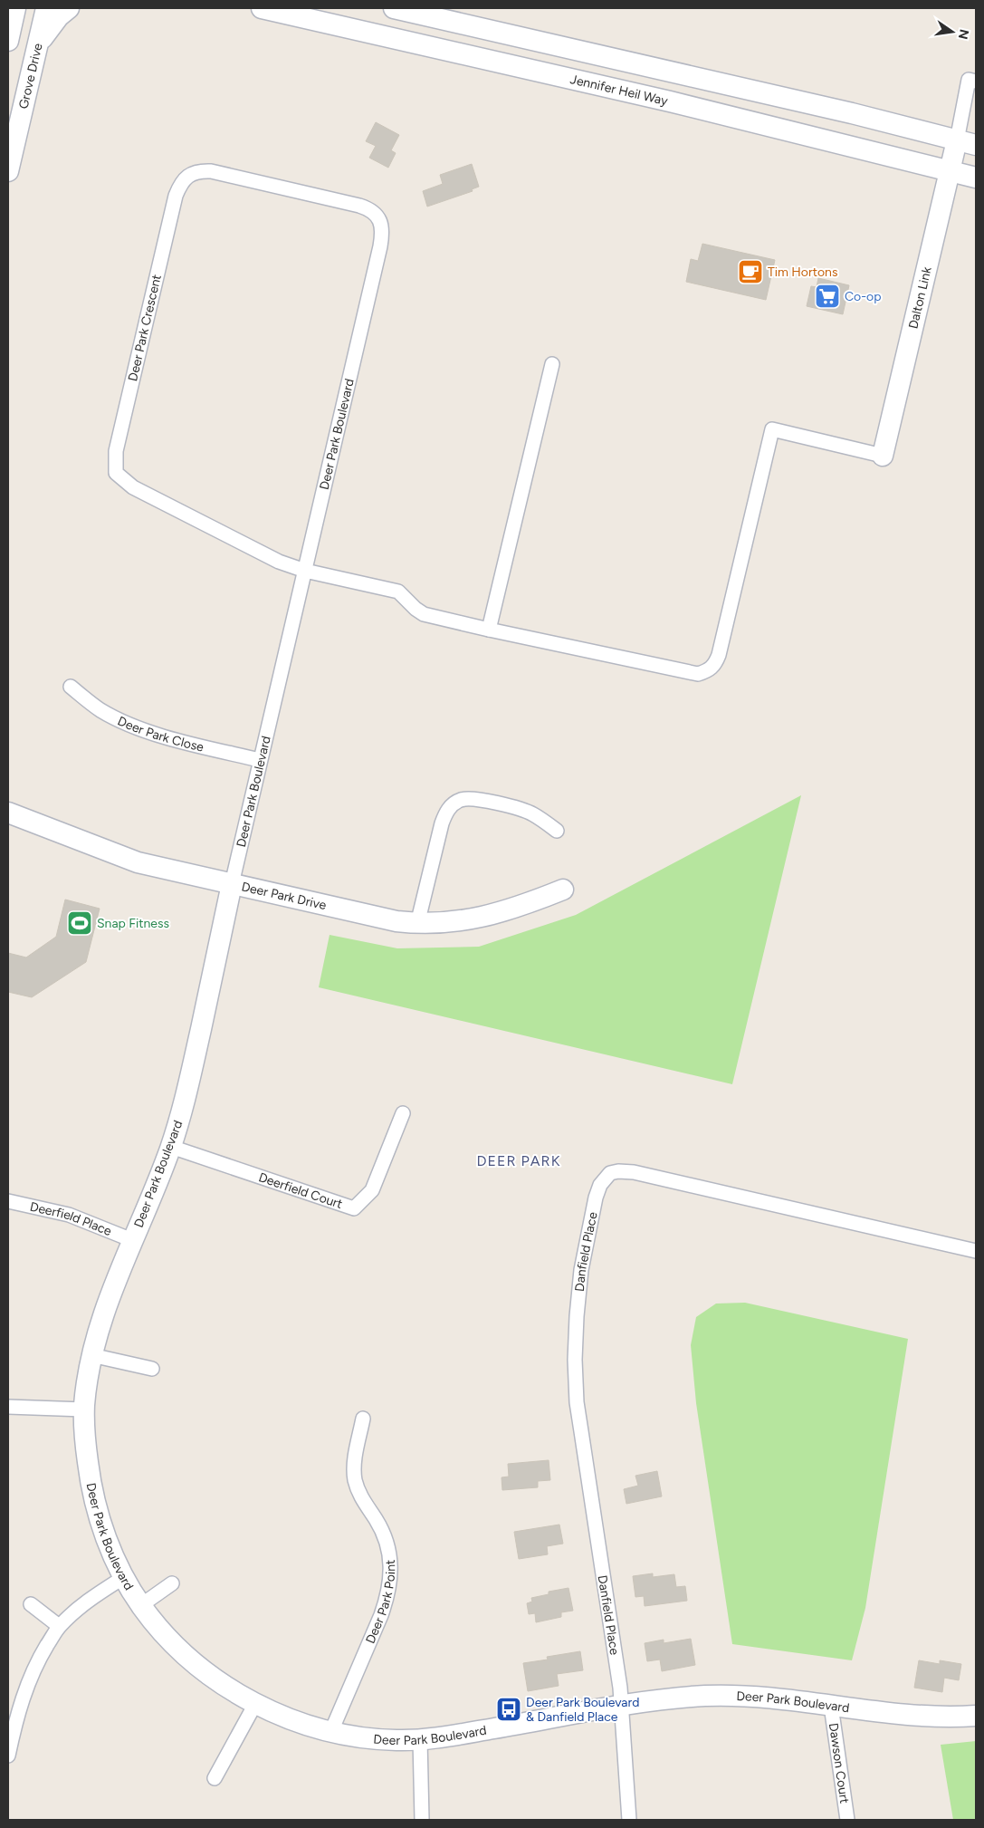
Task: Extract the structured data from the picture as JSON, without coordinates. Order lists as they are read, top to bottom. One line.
{"streets":{"street":["Grove Drive","Jennifer Heil Way","Dalton Link","Deer Park Crescent","Deer Park Boulevard","Deer Park Close","Deer Park Drive","Deerfield Court","Deerfield Place","Danfield Place","Deer Park Point","Dawson Court"]},"crossings":[["Jennifer Heil Way","Dalton Link"],["Dalton Link","Deer Park Crescent"],["Deer Park Crescent","Deer Park Boulevard"],["Deer Park Boulevard","Deer Park Close"],["Deer Park Boulevard","Deer Park Drive"],["Deer Park Boulevard","Deerfield Court"],["Deer Park Boulevard","Deerfield Place"],["Deer Park Boulevard","Danfield Place"],["Deer Park Boulevard","Deer Park Point"],["Deer Park Boulevard","Dawson Court"]],"districts":["DEER PARK"],"places":{"cafe":["Tim Hortons"],"supermarket":["Co-op"],"sports":["Snap Fitness"],"bus stop":["Deer Park Boulevard & Danfield Place"]},"north":"right"}
